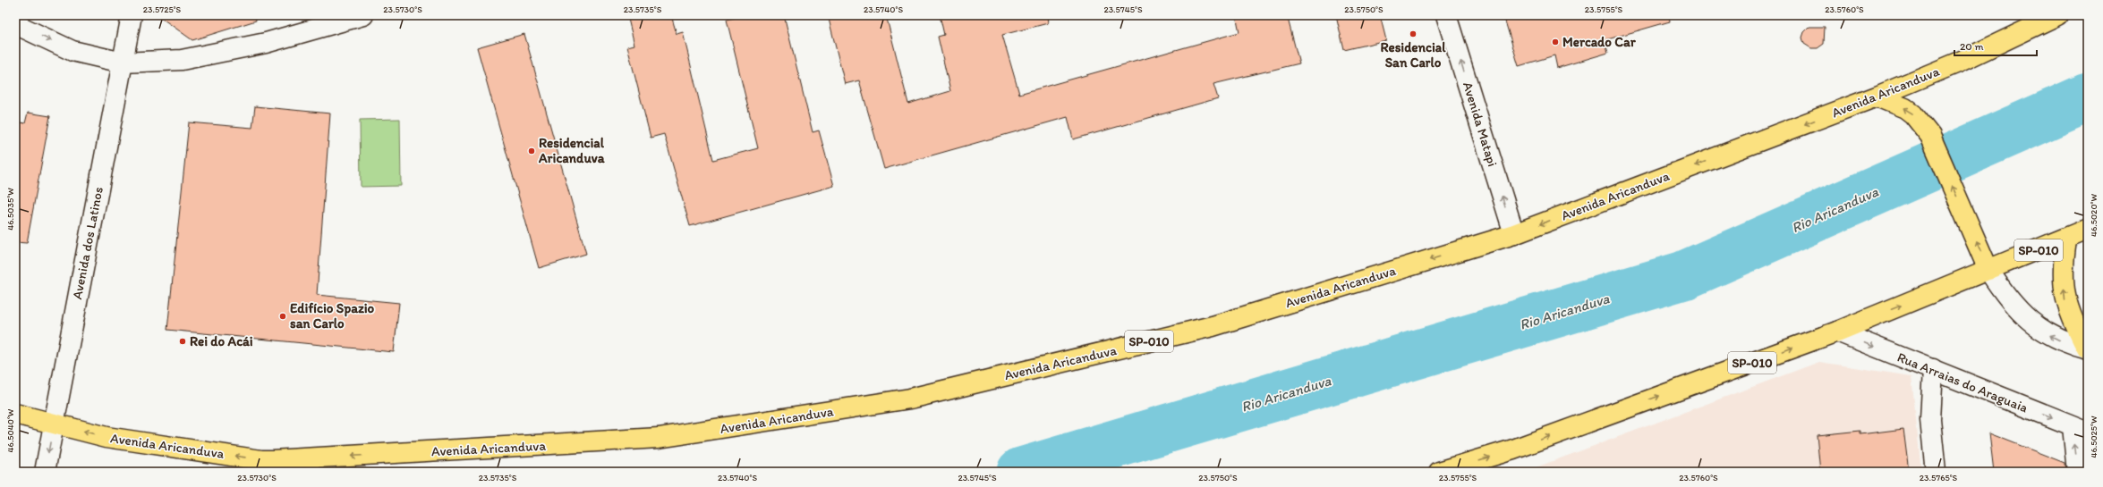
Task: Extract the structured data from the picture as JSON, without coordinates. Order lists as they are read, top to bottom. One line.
{"streets":{"highway":["Avenida Aricanduva","SP-010"],"main road":["Avenida Matapi","Avenida dos Latinos","Rua Arraias do Araguaia"]},"crossings":[["Avenida Aricanduva","Avenida Matapi"],["Avenida Aricanduva","Avenida dos Latinos"],["SP-010","Rua Arraias do Araguaia"]],"one_way":["Avenida Aricanduva","Avenida Matapi"],"water":["Rio Aricanduva"],"places":["Residencial San Carlo","Mercado Car","Residencial Aricanduva","Edifício Spazio san Carlo","Rei do Acái"],"scale_bar":"20 m","coordinates":["23.5725°S","23.5730°S","23.5735°S","23.5740°S","23.5745°S","23.5750°S","23.5755°S","23.5760°S","46.5035°W","46.5020°W","46.5040°W","46.5025°W","23.5765°S"]}
